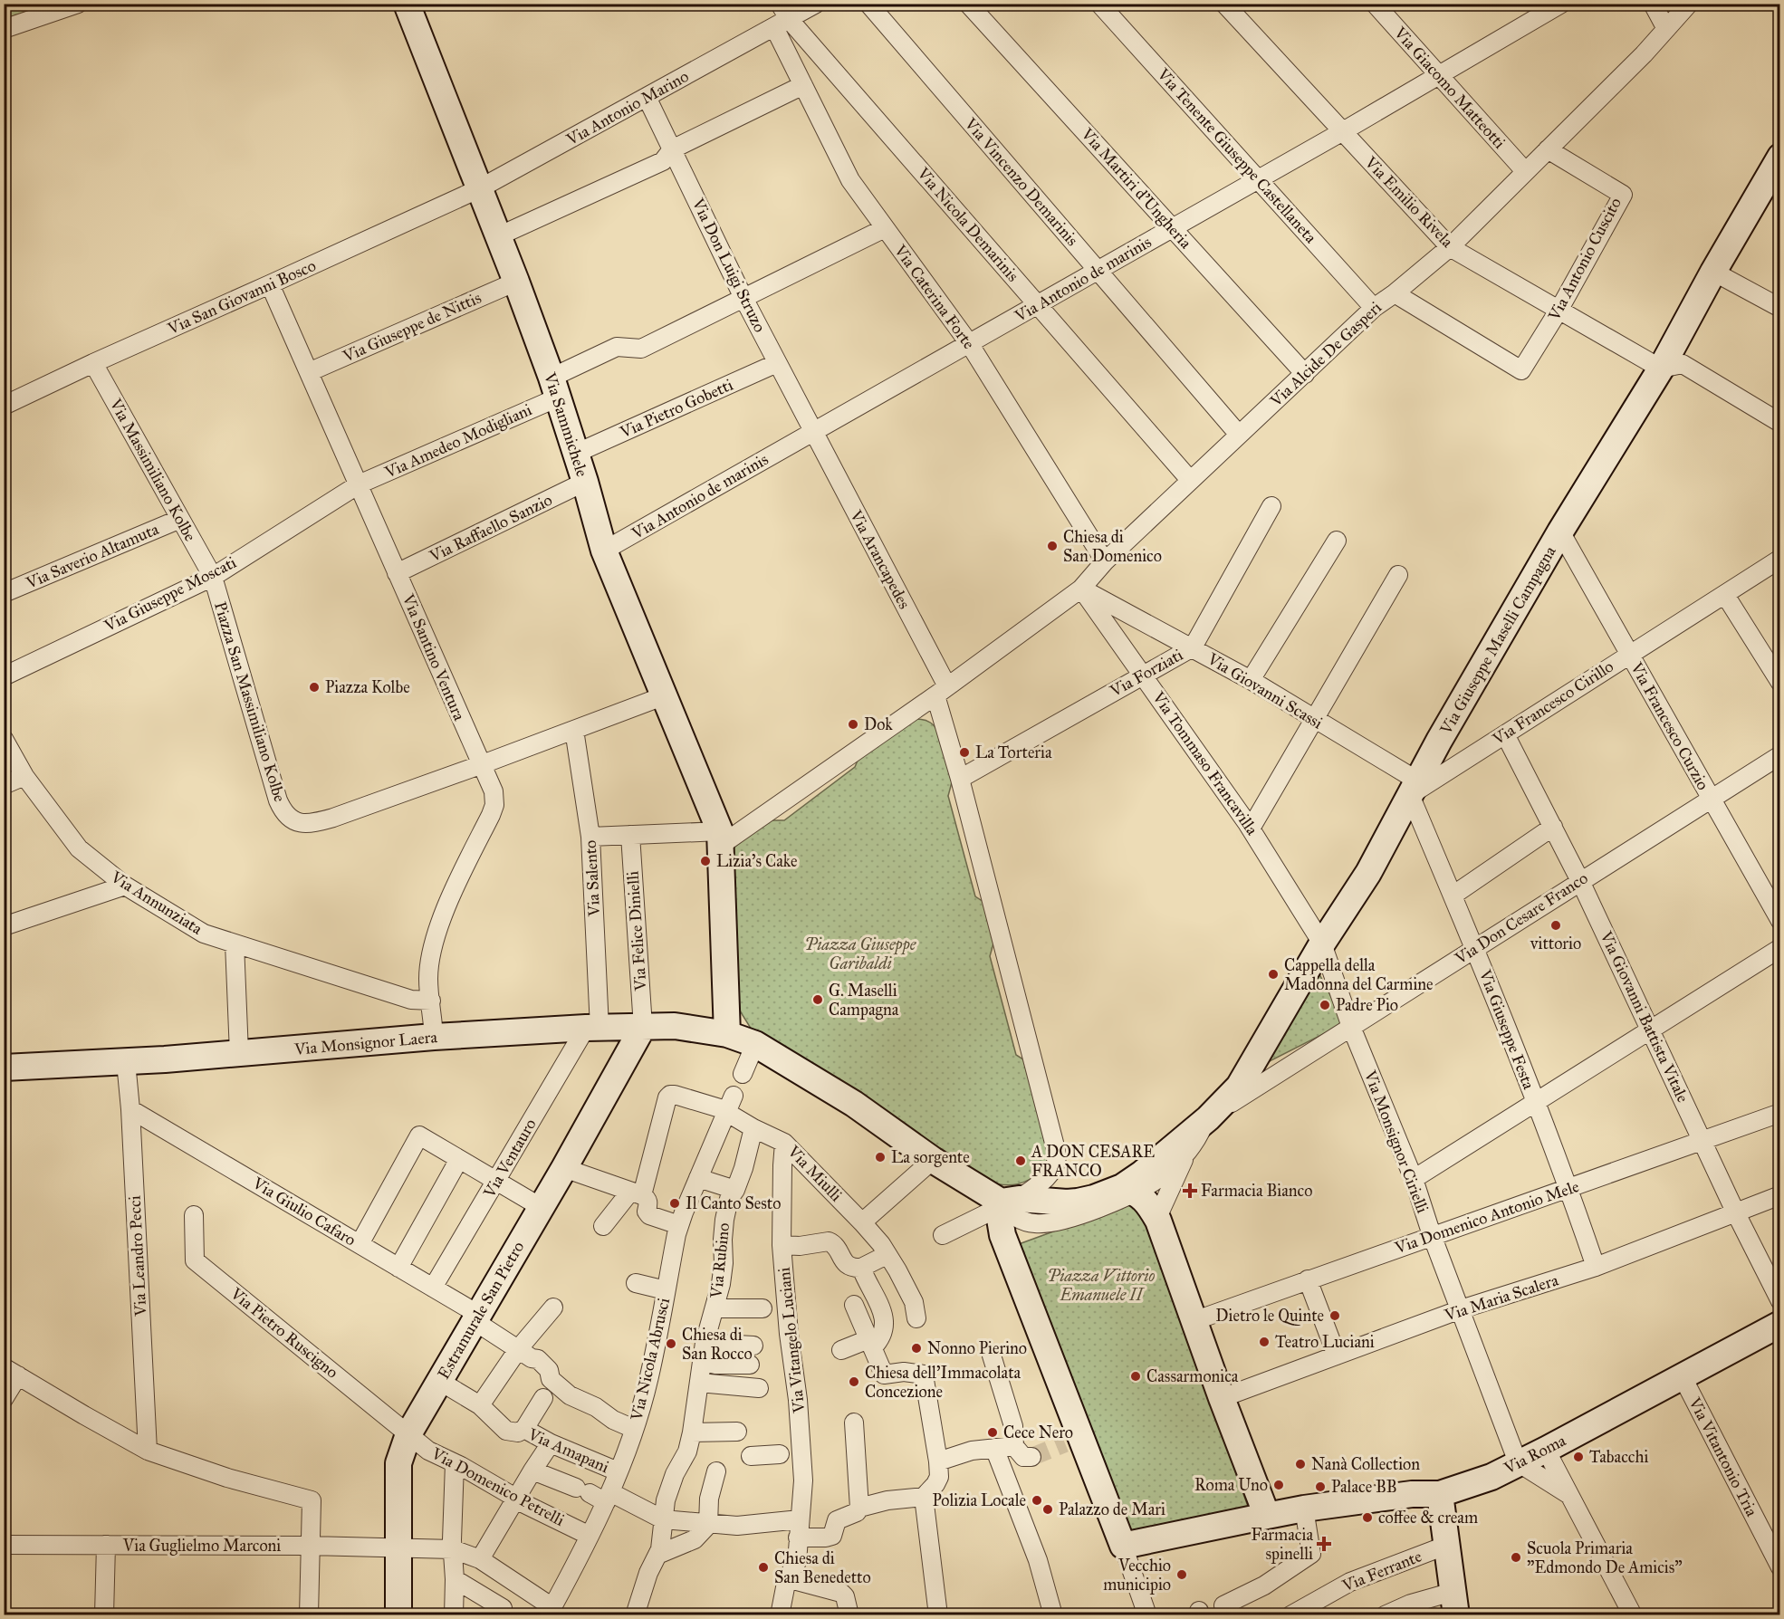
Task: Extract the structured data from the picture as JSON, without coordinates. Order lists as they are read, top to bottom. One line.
{"streets":{"street":["Via Giacomo Matteotti","Via Antonio Marino","Via Tenente Giuseppe Castellaneta","Via Vincenzo Demarinis","Via Martiri d'Ungheria","Via Emilio Rivela","Via Nicola Demarinis","Via Antonio Cuscito","Via Don Luigi Struzo","Via Antonio de marinis","Via San Giovanni Bosco","Via Caterina Forte","Via Giuseppe de Nittis","Via Alcide De Gasperi","Via Pietro Gobetti","Via Sammichele","Via Amedeo Modigliani","Via Massimiliano Kolbe","Via Raffaello Sanzio","Via Saverio Altamuta","Via Arancapedes","Via Giuseppe Moscati","Via Giuseppe Maselli Campagna","Via Santino Ventura","Via Forziati","Via Giovanni Scassi","Piazza San Massimiliano Kolbe","Via Francesco Cirillo","Via Francesco Curzio","Via Tommaso Francavilla","Via Salento","Via Annunziata","Via Don Cesare Franco","Via Felice Dinielli","Via Giovanni Battista Vitale","Via Giuseppe Festa","Via Monsignor Laera","Via Monsignor Cirielli","Via Ventauro","Via Miulli","Via Giulio Cafaro","Via Domenico Antonio Mele","Via Leandro Pecci","Via Rubino","Via Maria Scalera","Estramurale San Pietro","Via Pietro Ruscigno","Via Vitangelo Luciani","Via Nicola Abrusci","Via Amapani","Via Roma","Via Vitantonio Tria","Via Domenico Petrelli","Via Guglielmo Marconi","Via Ferrante"]},"crossings":[["Via Giacomo Matteotti","Via Antonio de marinis"],["Via Giacomo Matteotti","Via Alcide De Gasperi"],["Via Antonio Marino","Via Nicola Demarinis"],["Via Antonio Marino","Via Don Luigi Struzo"],["Via Antonio Marino","Via San Giovanni Bosco"],["Via Antonio Marino","Via Caterina Forte"],["Via Antonio Marino","Via Sammichele"],["Via Tenente Giuseppe Castellaneta","Via Antonio de marinis"],["Via Tenente Giuseppe Castellaneta","Via Alcide De Gasperi"],["Via Vincenzo Demarinis","Via Antonio de marinis"],["Via Vincenzo Demarinis","Via Alcide De Gasperi"],["Via Martiri d'Ungheria","Via Antonio de marinis"],["Via Martiri d'Ungheria","Via Alcide De Gasperi"],["Via Emilio Rivela","Via Antonio Cuscito"],["Via Emilio Rivela","Via Antonio de marinis"],["Via Emilio Rivela","Via Alcide De Gasperi"],["Via Emilio Rivela","Via Giuseppe Maselli Campagna"],["Via Nicola Demarinis","Via Antonio de marinis"],["Via Nicola Demarinis","Via Caterina Forte"],["Via Nicola Demarinis","Via Alcide De Gasperi"],["Via Antonio Cuscito","Via Alcide De Gasperi"],["Via Don Luigi Struzo","Via Antonio de marinis"],["Via Don Luigi Struzo","Via Pietro Gobetti"],["Via Don Luigi Struzo","Via Amedeo Modigliani"],["Via Don Luigi Struzo","Via Arancapedes"],["Via Antonio de marinis","Via Caterina Forte"],["Via Antonio de marinis","Via Sammichele"],["Via Antonio de marinis","Via Arancapedes"],["Via San Giovanni Bosco","Via Sammichele"],["Via San Giovanni Bosco","Via Massimiliano Kolbe"],["Via San Giovanni Bosco","Via Santino Ventura"],["Via Caterina Forte","Via Alcide De Gasperi"],["Via Caterina Forte","Via Amedeo Modigliani"],["Via Giuseppe de Nittis","Via Sammichele"],["Via Giuseppe de Nittis","Via Santino Ventura"],["Via Alcide De Gasperi","Via Arancapedes"],["Via Alcide De Gasperi","Via Giovanni Scassi"],["Via Alcide De Gasperi","Via Tommaso Francavilla"],["Via Pietro Gobetti","Via Sammichele"],["Via Sammichele","Via Amedeo Modigliani"],["Via Sammichele","Via Raffaello Sanzio"],["Via Sammichele","Piazza San Massimiliano Kolbe"],["Via Amedeo Modigliani","Via Giuseppe Moscati"],["Via Amedeo Modigliani","Via Santino Ventura"],["Via Massimiliano Kolbe","Via Saverio Altamuta"],["Via Massimiliano Kolbe","Via Giuseppe Moscati"],["Via Massimiliano Kolbe","Piazza San Massimiliano Kolbe"],["Via Raffaello Sanzio","Via Santino Ventura"],["Via Giuseppe Moscati","Via Santino Ventura"],["Via Giuseppe Moscati","Piazza San Massimiliano Kolbe"],["Via Giuseppe Maselli Campagna","Via Giovanni Scassi"],["Via Giuseppe Maselli Campagna","Via Francesco Cirillo"],["Via Giuseppe Maselli Campagna","Via Francesco Curzio"],["Via Giuseppe Maselli Campagna","Via Tommaso Francavilla"],["Via Giuseppe Maselli Campagna","Via Don Cesare Franco"],["Via Giuseppe Maselli Campagna","Via Giuseppe Festa"],["Via Giuseppe Maselli Campagna","Via Monsignor Cirielli"],["Via Santino Ventura","Piazza San Massimiliano Kolbe"],["Via Santino Ventura","Via Annunziata"],["Via Santino Ventura","Via Monsignor Laera"],["Via Forziati","Via Giovanni Scassi"],["Via Forziati","Via Tommaso Francavilla"],["Via Giovanni Scassi","Via Francesco Cirillo"],["Via Giovanni Scassi","Via Tommaso Francavilla"],["Via Giovanni Scassi","Via Giuseppe Festa"],["Piazza San Massimiliano Kolbe","Via Salento"],["Via Francesco Cirillo","Via Francesco Curzio"],["Via Francesco Cirillo","Via Giovanni Battista Vitale"],["Via Francesco Cirillo","Via Giuseppe Festa"],["Via Francesco Curzio","Via Don Cesare Franco"],["Via Tommaso Francavilla","Via Monsignor Cirielli"],["Via Salento","Via Monsignor Laera"],["Via Salento","Via Ventauro"],["Via Don Cesare Franco","Via Giovanni Battista Vitale"],["Via Don Cesare Franco","Via Giuseppe Festa"],["Via Don Cesare Franco","Via Monsignor Cirielli"],["Via Felice Dinielli","Via Monsignor Laera"],["Via Felice Dinielli","Estramurale San Pietro"],["Via Giovanni Battista Vitale","Via Domenico Antonio Mele"],["Via Giovanni Battista Vitale","Via Maria Scalera"],["Via Giuseppe Festa","Via Domenico Antonio Mele"],["Via Giuseppe Festa","Via Maria Scalera"],["Via Monsignor Laera","Via Ventauro"],["Via Monsignor Laera","Via Leandro Pecci"],["Via Monsignor Laera","Estramurale San Pietro"],["Via Monsignor Cirielli","Via Domenico Antonio Mele"],["Via Monsignor Cirielli","Via Maria Scalera"],["Via Monsignor Cirielli","Via Roma"],["Via Ventauro","Via Giulio Cafaro"],["Via Miulli","Via Rubino"],["Via Miulli","Via Vitangelo Luciani"],["Via Miulli","Via Nicola Abrusci"],["Via Giulio Cafaro","Via Leandro Pecci"],["Via Giulio Cafaro","Estramurale San Pietro"],["Via Giulio Cafaro","Via Nicola Abrusci"],["Estramurale San Pietro","Via Pietro Ruscigno"],["Estramurale San Pietro","Via Amapani"],["Estramurale San Pietro","Via Domenico Petrelli"],["Estramurale San Pietro","Via Guglielmo Marconi"],["Via Pietro Ruscigno","Via Domenico Petrelli"],["Via Nicola Abrusci","Via Amapani"],["Via Nicola Abrusci","Via Domenico Petrelli"],["Via Nicola Abrusci","Via Guglielmo Marconi"],["Via Roma","Via Vitantonio Tria"]],"parks":["Piazza Giuseppe Garibaldi","Piazza Vittorio Emanuele II"],"places":{"other":["Chiesa di San Domenico","Piazza Kolbe","Dok","La Torteria","Lizia's Cake","vittorio","Cappella della Madonna del Carmine","G. Maselli Campagna","Padre Pio","La sorgente","A DON CESARE FRANCO","Il Canto Sesto","Dietro le Quinte","Teatro Luciani","Chiesa di San Rocco","Nonno Pierino","Cassarmonica","Chiesa dell'Immacolata Concezione","Cece Nero","Tabacchi","Nanà Collection","Roma Uno","Palace BB","Polizia Locale","Palazzo de Mari","coffee & cream","Scuola Primaria \"Edmondo De Amicis\"","Chiesa di San Benedetto","Vecchio municipio"],"health":["Farmacia Bianco","Farmacia spinelli"]}}
